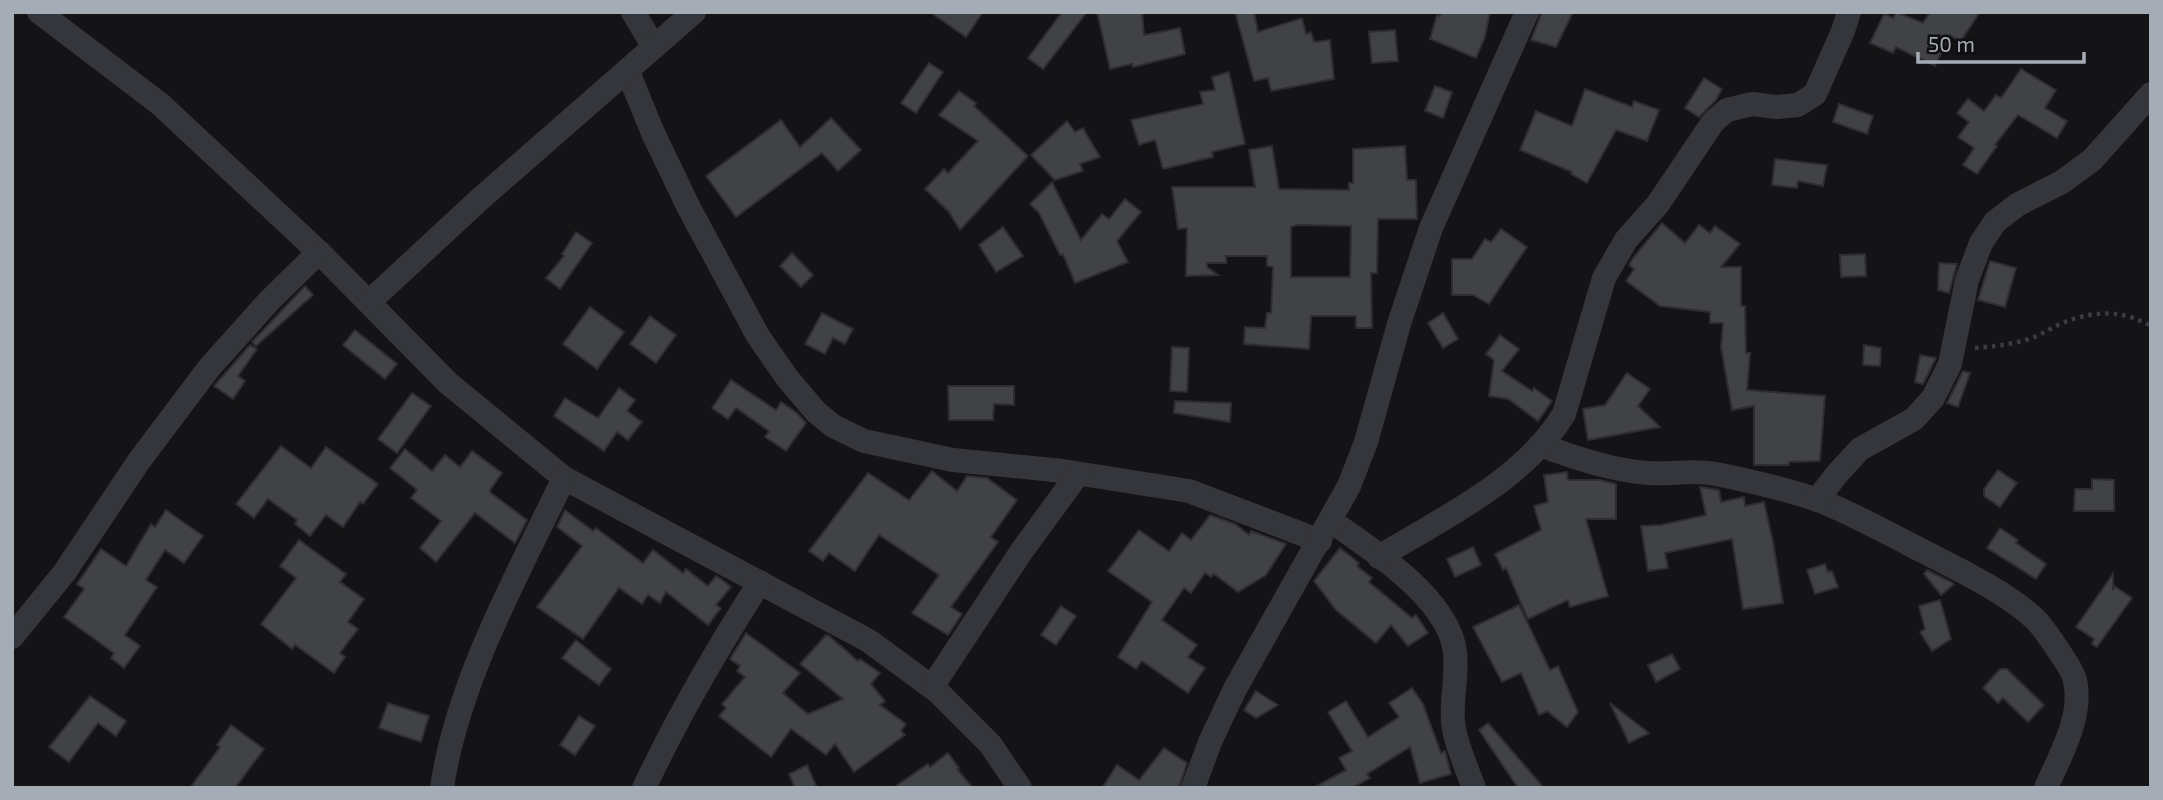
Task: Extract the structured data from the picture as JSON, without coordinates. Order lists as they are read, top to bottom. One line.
{"scale_bar":"50 m"}
